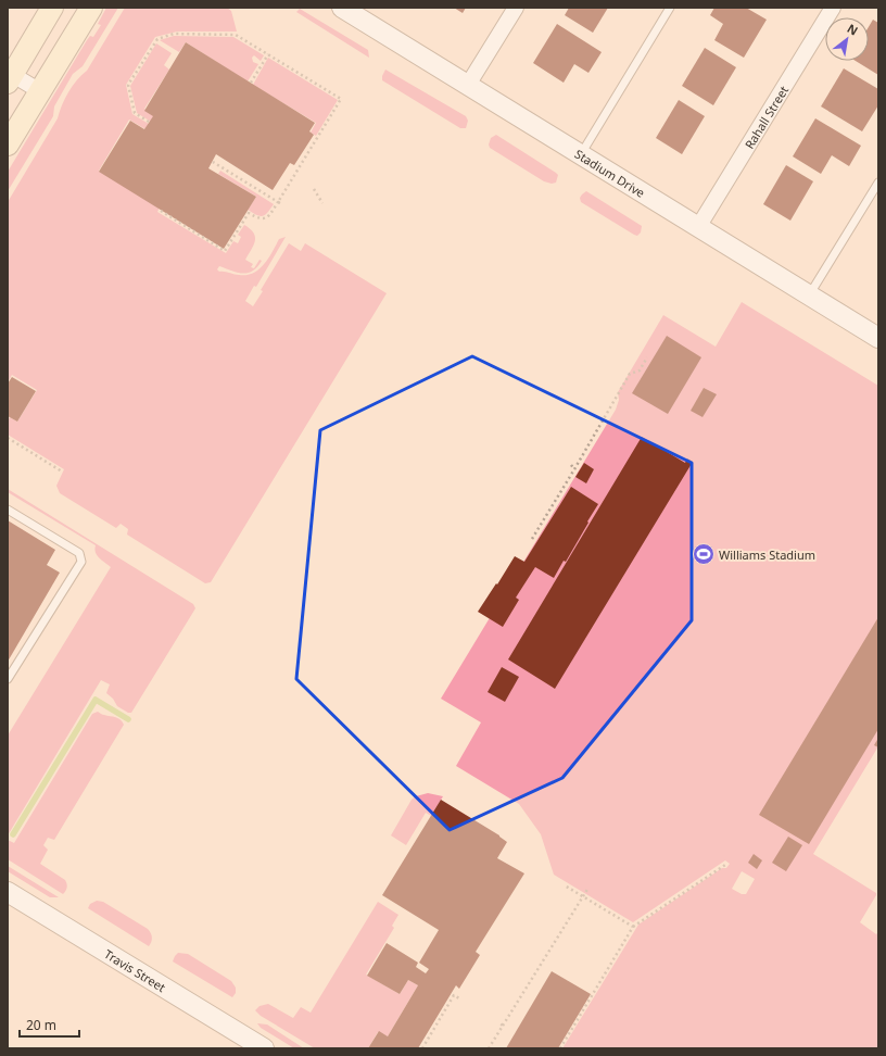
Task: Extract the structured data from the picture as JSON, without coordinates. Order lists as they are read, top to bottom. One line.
{"streets":{"street":["Rahall Street","Stadium Drive","Travis Street"]},"crossings":[["Rahall Street","Stadium Drive"]],"places":{"sports":["Williams Stadium"]},"scale_bar":"20 m","north":"top right"}
